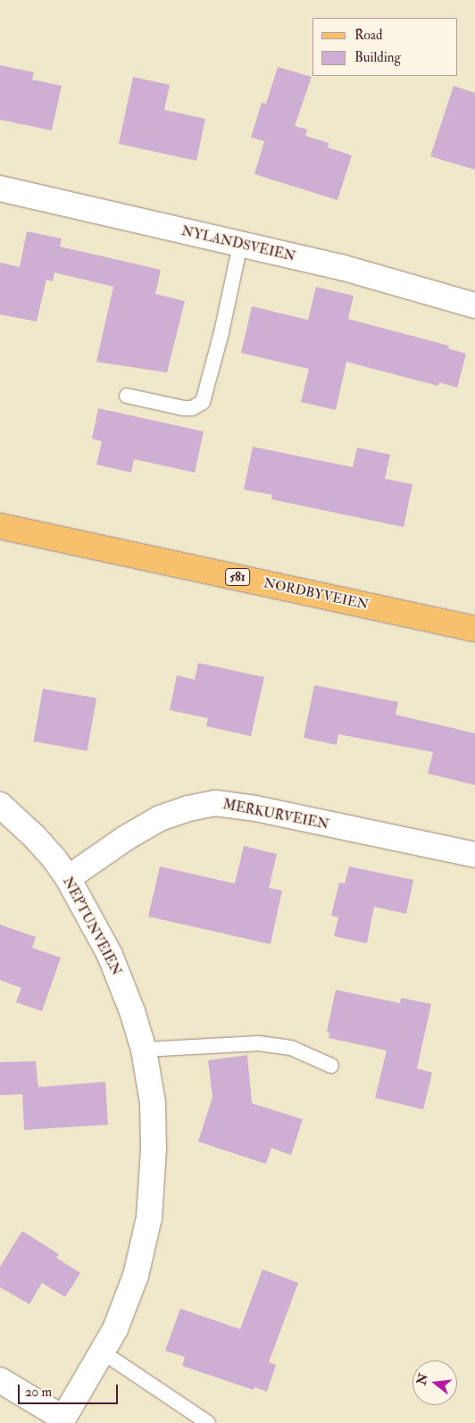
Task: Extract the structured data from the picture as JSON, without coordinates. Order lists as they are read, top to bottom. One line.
{"streets":{"main road":["581","NORDBYVEIEN"],"street":["NYLANDSVEIEN","MERKURVEIEN","NEPTUNVEIEN"]},"crossings":[["MERKURVEIEN","NEPTUNVEIEN"]],"legend":["Road","Building"],"scale_bar":"20 m","north":"left"}
